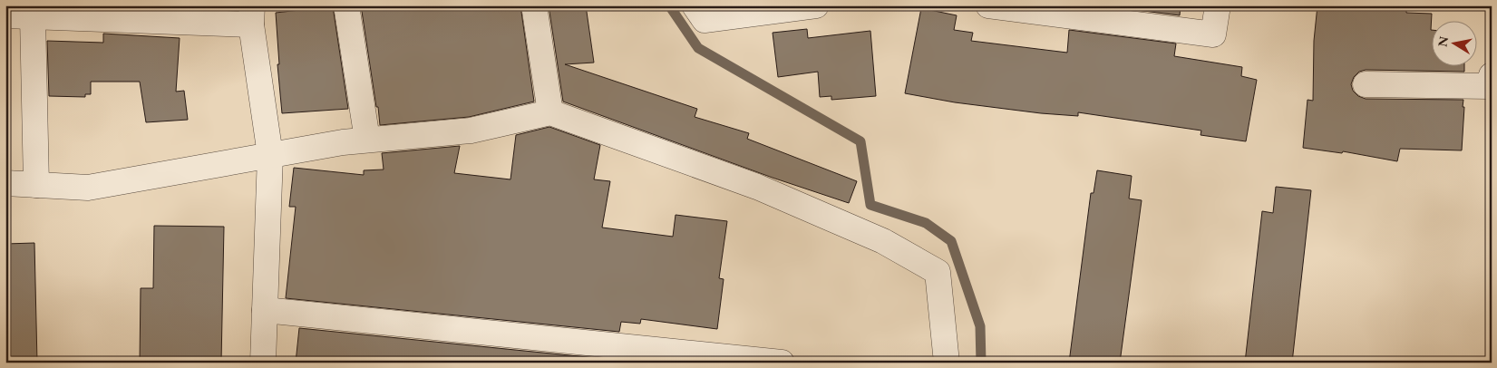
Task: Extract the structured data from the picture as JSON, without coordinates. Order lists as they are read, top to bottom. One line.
{"north":"left"}
